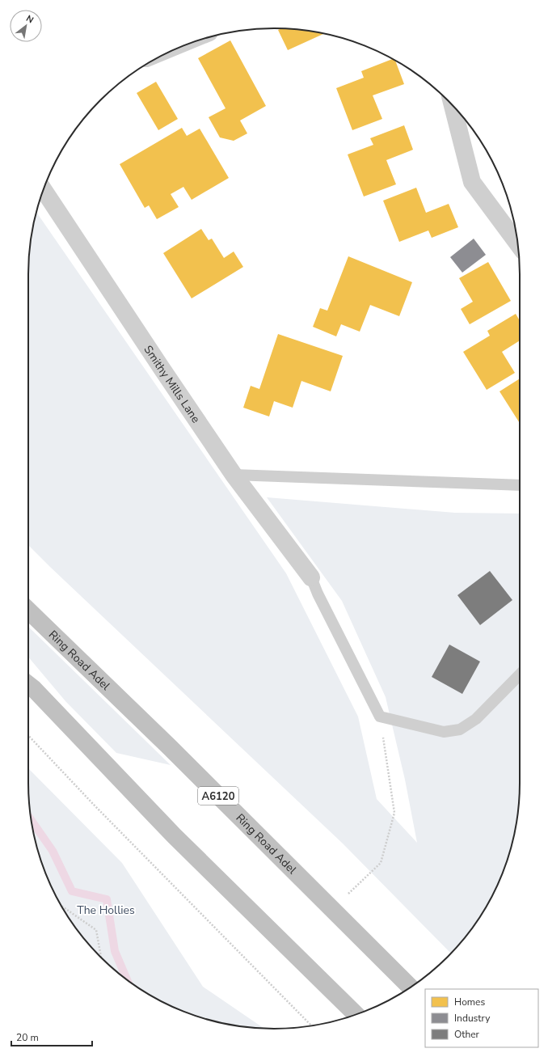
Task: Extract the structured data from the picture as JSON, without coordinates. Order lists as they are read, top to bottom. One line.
{"streets":{"highway":["Ring Road Adel","A6120"],"street":["Smithy Mills Lane"]},"parks":["The Hollies"],"legend":["Homes","Industry","Other"],"scale_bar":"20 m","north":"top right"}
